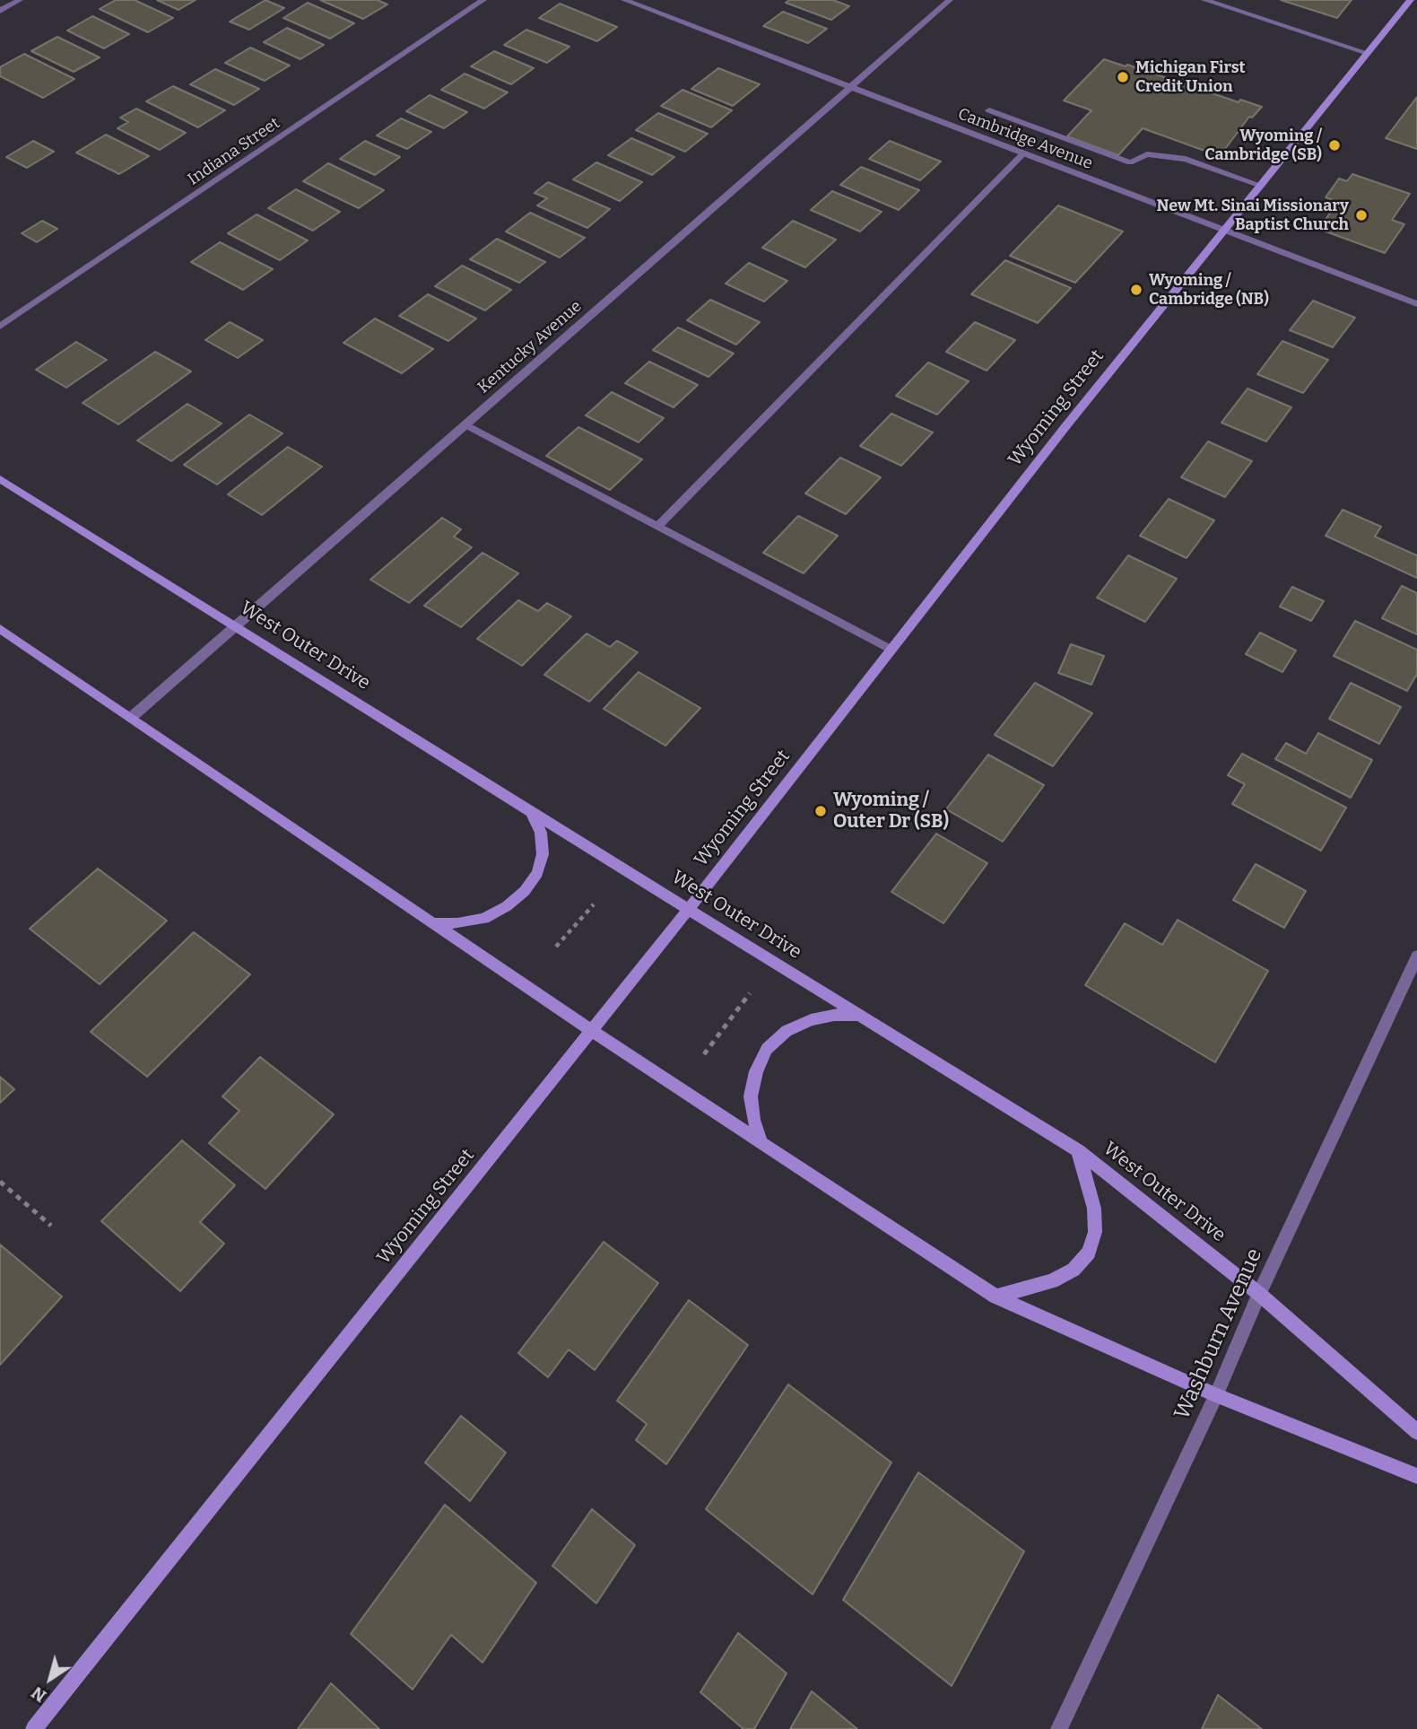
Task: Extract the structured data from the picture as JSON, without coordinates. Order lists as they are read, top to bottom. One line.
{"streets":{"main road":["Wyoming Street","West Outer Drive"],"street":["Cambridge Avenue","Indiana Street","Kentucky Avenue","Washburn Avenue"]},"crossings":[["Cambridge Avenue","Kentucky Avenue"],["Cambridge Avenue","Wyoming Street"],["Kentucky Avenue","West Outer Drive"],["Wyoming Street","West Outer Drive"],["West Outer Drive","Washburn Avenue"]],"places":["Michigan First Credit Union","Wyoming / Cambridge (SB)","New Mt. Sinai Missionary Baptist Church","Wyoming / Cambridge (NB)","Wyoming / Outer Dr (SB)"],"north":"bottom left"}
